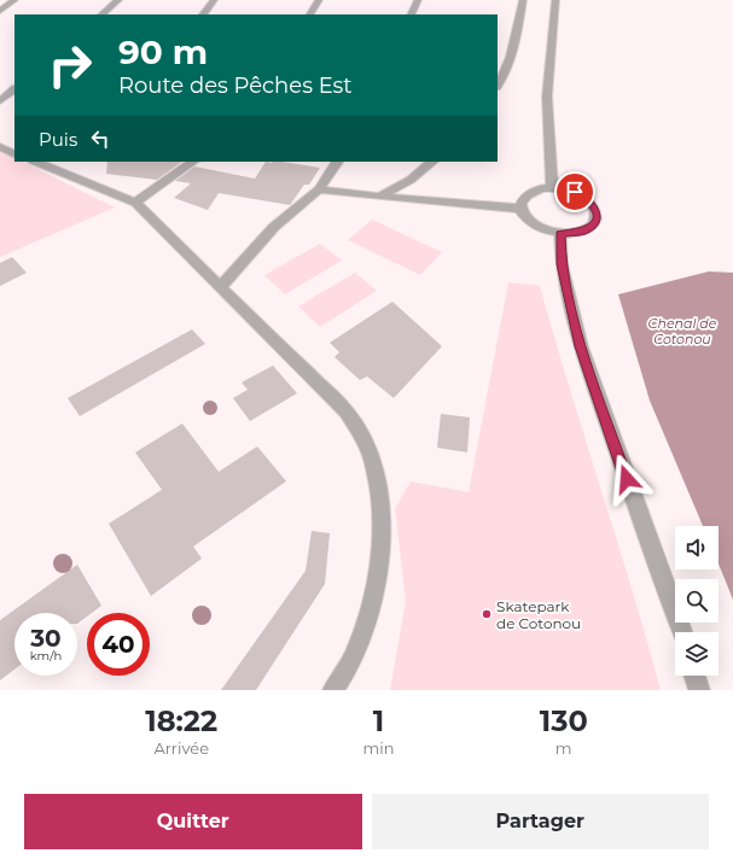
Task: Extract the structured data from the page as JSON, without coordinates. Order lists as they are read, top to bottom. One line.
{"water":["Chenal de Cotonou"],"places":["Skatepark de Cotonou"],"page":{"turn":["90 m","Route des Pêches Est"],"then":"Puis","speed":"30 km/h","limit":"40","eta":["18:22","Arrivée","1","min","130","m"],"buttons":["Quitter","Partager"]}}
